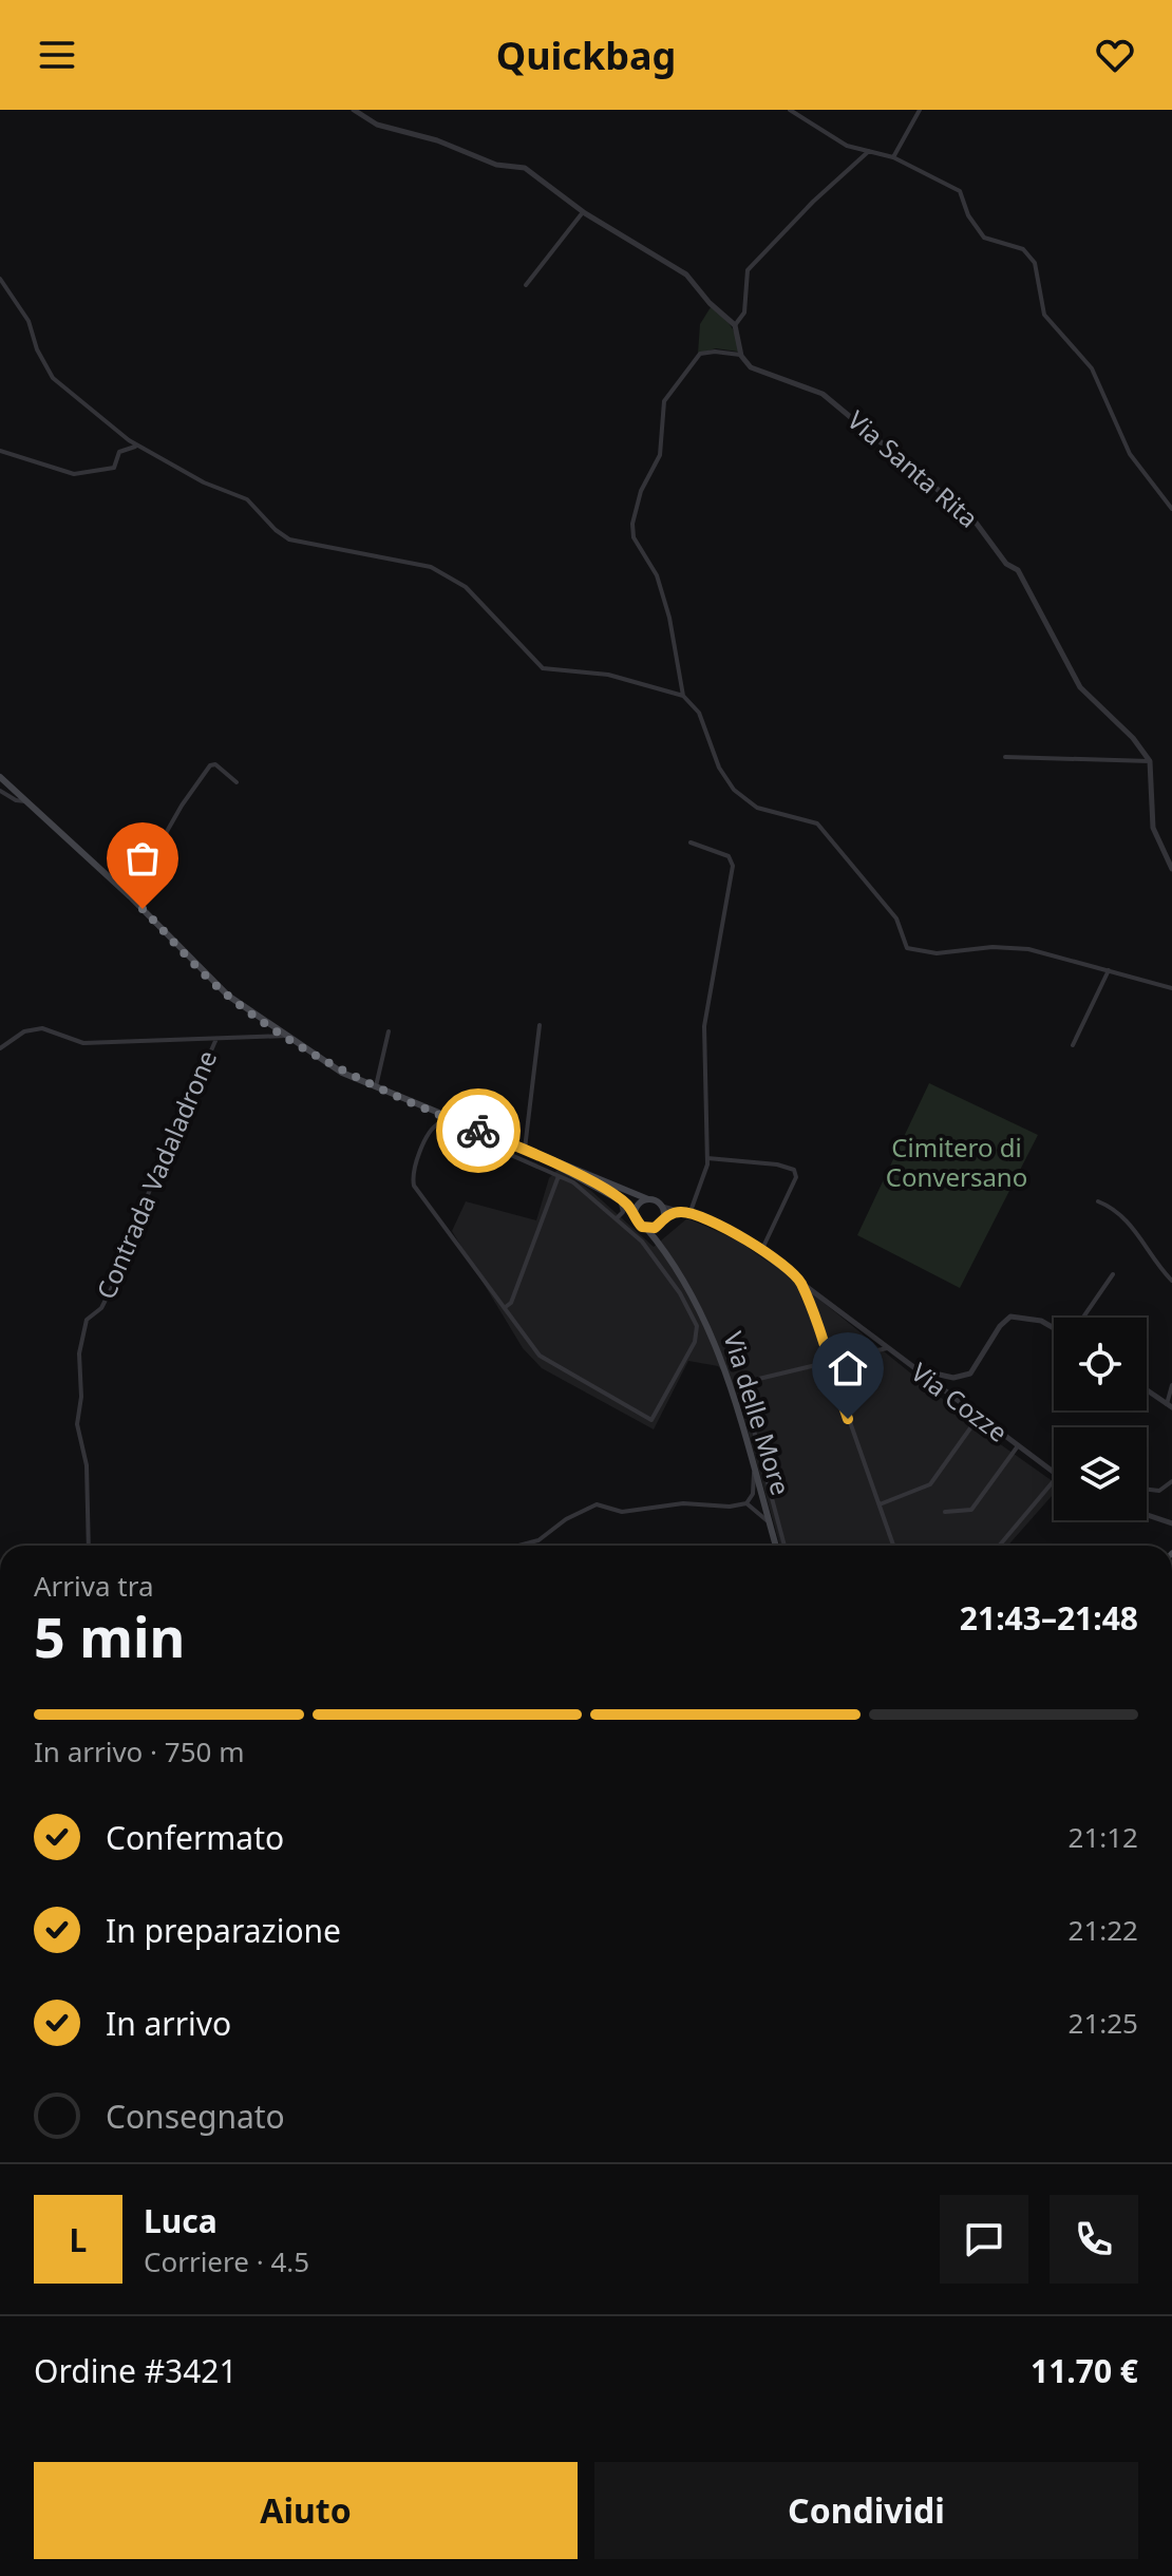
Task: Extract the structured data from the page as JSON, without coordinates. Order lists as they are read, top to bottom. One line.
{"streets":{"main road":["Via delle More"],"street":["Via Santa Rita","Contrada Vadaladrone","Via Cozze"]},"parks":["Cimitero di Conversano"],"page":{"header":"Quickbag","heading":["5 min","Arriva tra","21:43–21:48"],"panel":["Luca","Corriere · 4.5","Ordine #3421","11.70 €"],"bar":"In arrivo · 750 m","list":[["Confermato","21:12"],["In preparazione","21:22"],["In arrivo","21:25"],"Consegnato"],"round":"L","buttons":["Aiuto","Condividi"]}}
